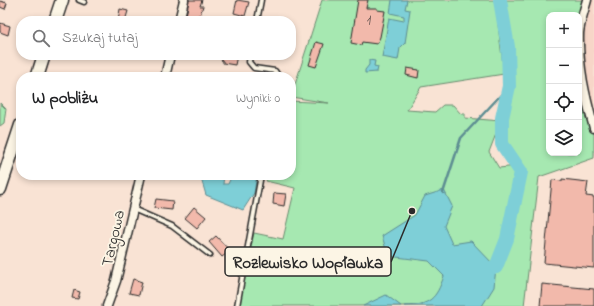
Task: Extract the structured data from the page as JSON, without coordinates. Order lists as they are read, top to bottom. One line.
{"streets":{"street":["Targowa"]},"places":["Rozlewisko Wopławka"],"house_numbers":["1"],"page":{"map_buttons":["+","−"],"search":"Szukaj tutaj","heading":["W pobliżu","Wyniki: 0"]}}
